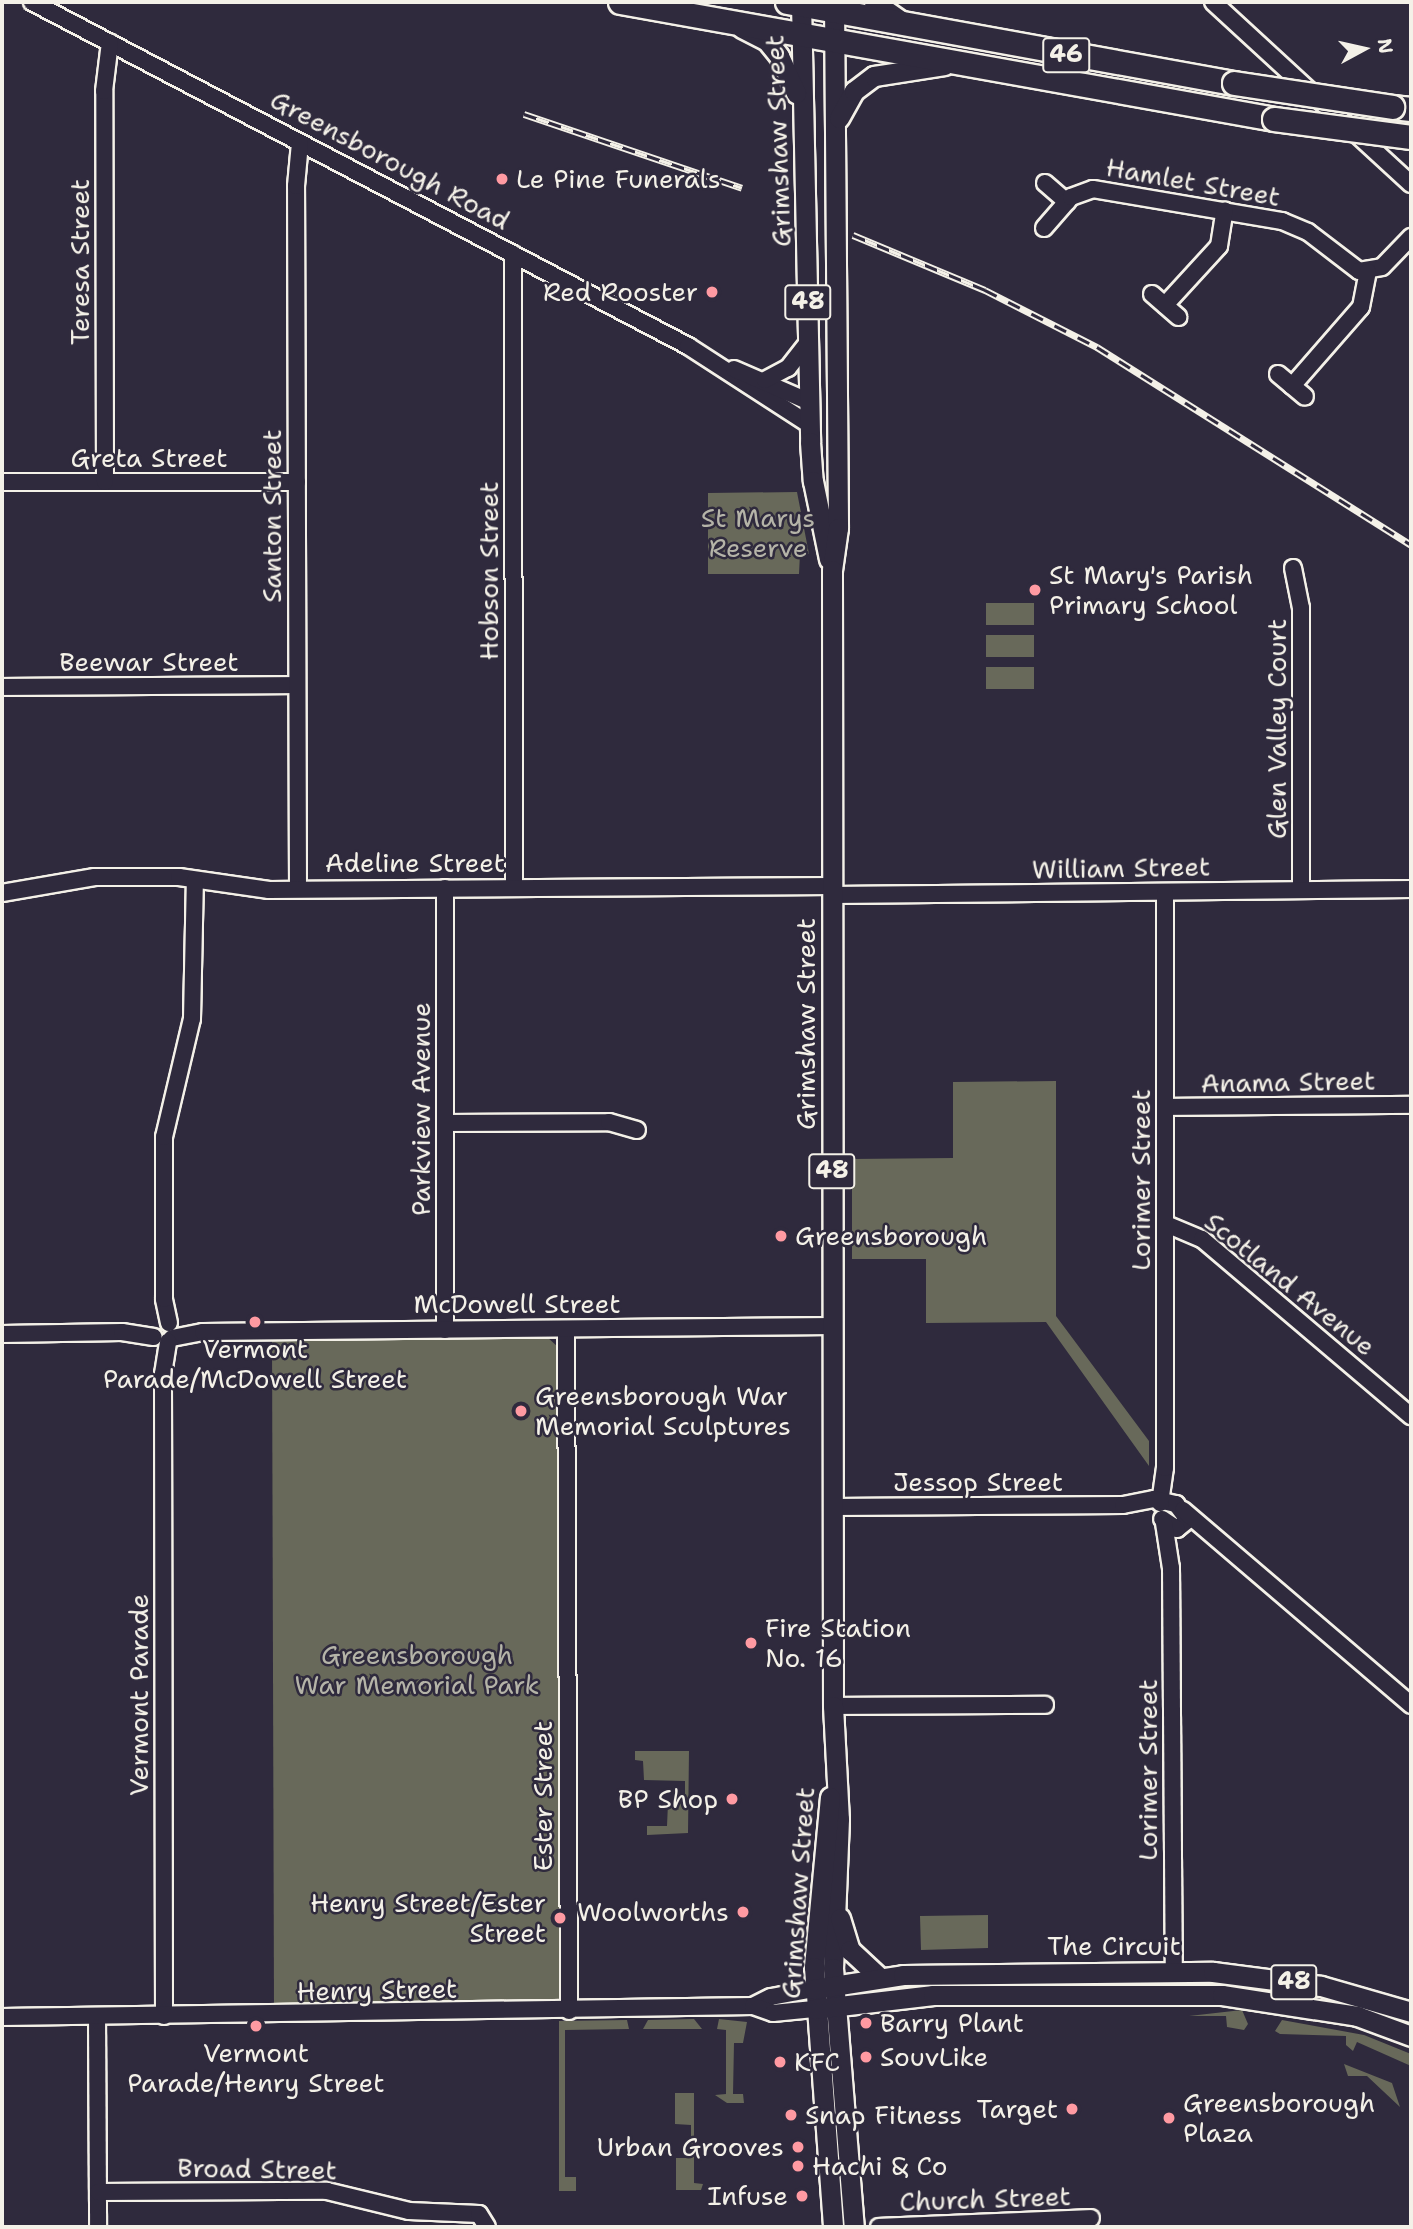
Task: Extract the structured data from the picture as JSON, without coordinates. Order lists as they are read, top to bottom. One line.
{"streets":{"highway":["46"],"main road":["Grimshaw Street","Greensborough Road","48","The Circuit"],"street":["Hamlet Street","Teresa Street","Greta Street","Santon Street","Hobson Street","Beewar Street","Glen Valley Court","Adeline Street","William Street","Anama Street","Parkview Avenue","Lorimer Street","Scotland Avenue","McDowell Street","Jessop Street","Vermont Parade","Ester Street","Henry Street","Broad Street","Church Street"]},"crossings":[["46","Grimshaw Street"],["Grimshaw Street","Greensborough Road"],["Grimshaw Street","Adeline Street"],["Grimshaw Street","William Street"],["Grimshaw Street","McDowell Street"],["Grimshaw Street","Jessop Street"],["Grimshaw Street","The Circuit"],["Grimshaw Street","Henry Street"],["Greensborough Road","Teresa Street"],["Greensborough Road","Santon Street"],["Greensborough Road","Hobson Street"],["Teresa Street","Greta Street"],["Greta Street","Santon Street"],["Santon Street","Beewar Street"],["Santon Street","Adeline Street"],["Hobson Street","Adeline Street"],["Glen Valley Court","William Street"],["Adeline Street","William Street"],["Adeline Street","Parkview Avenue"],["Adeline Street","Vermont Parade"],["William Street","Lorimer Street"],["Anama Street","Lorimer Street"],["Parkview Avenue","McDowell Street"],["Lorimer Street","Scotland Avenue"],["Lorimer Street","Jessop Street"],["Lorimer Street","The Circuit"],["McDowell Street","Vermont Parade"],["McDowell Street","Ester Street"],["Vermont Parade","Henry Street"],["Ester Street","Henry Street"],["The Circuit","Henry Street"]],"parks":["St Marys Reserve","Greensborough War Memorial Park"],"places":["Le Pine Funerals","Red Rooster","St Mary's Parish Primary School","Greensborough","Vermont Parade/McDowell Street","Greensborough War Memorial Sculptures","Fire Station No. 16","BP Shop","Woolworths","Henry Street/Ester Street","Barry Plant","Vermont Parade/Henry Street","SouvLike","KFC","Target","Snap Fitness","Greensborough Plaza","Urban Grooves","Hachi & Co","Infuse"],"north":"right"}
